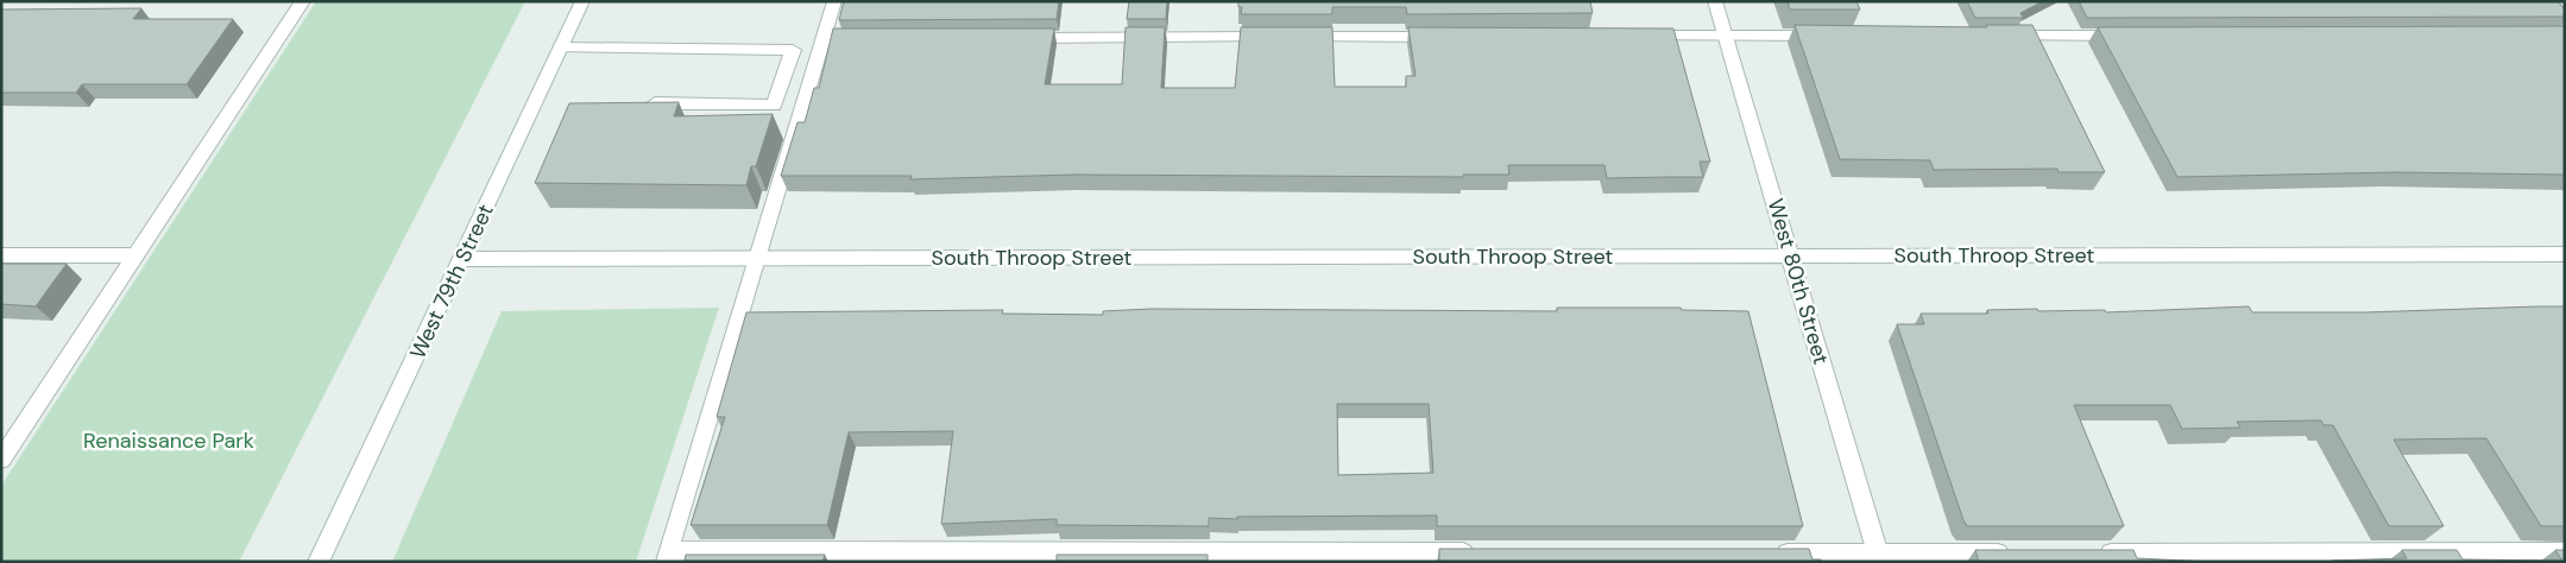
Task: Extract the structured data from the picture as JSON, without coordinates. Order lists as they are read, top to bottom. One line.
{"streets":{"street":["South Throop Street","West 79th Street","West 80th Street"]},"crossings":[["South Throop Street","West 79th Street"],["South Throop Street","West 80th Street"]],"parks":["Renaissance Park"]}
